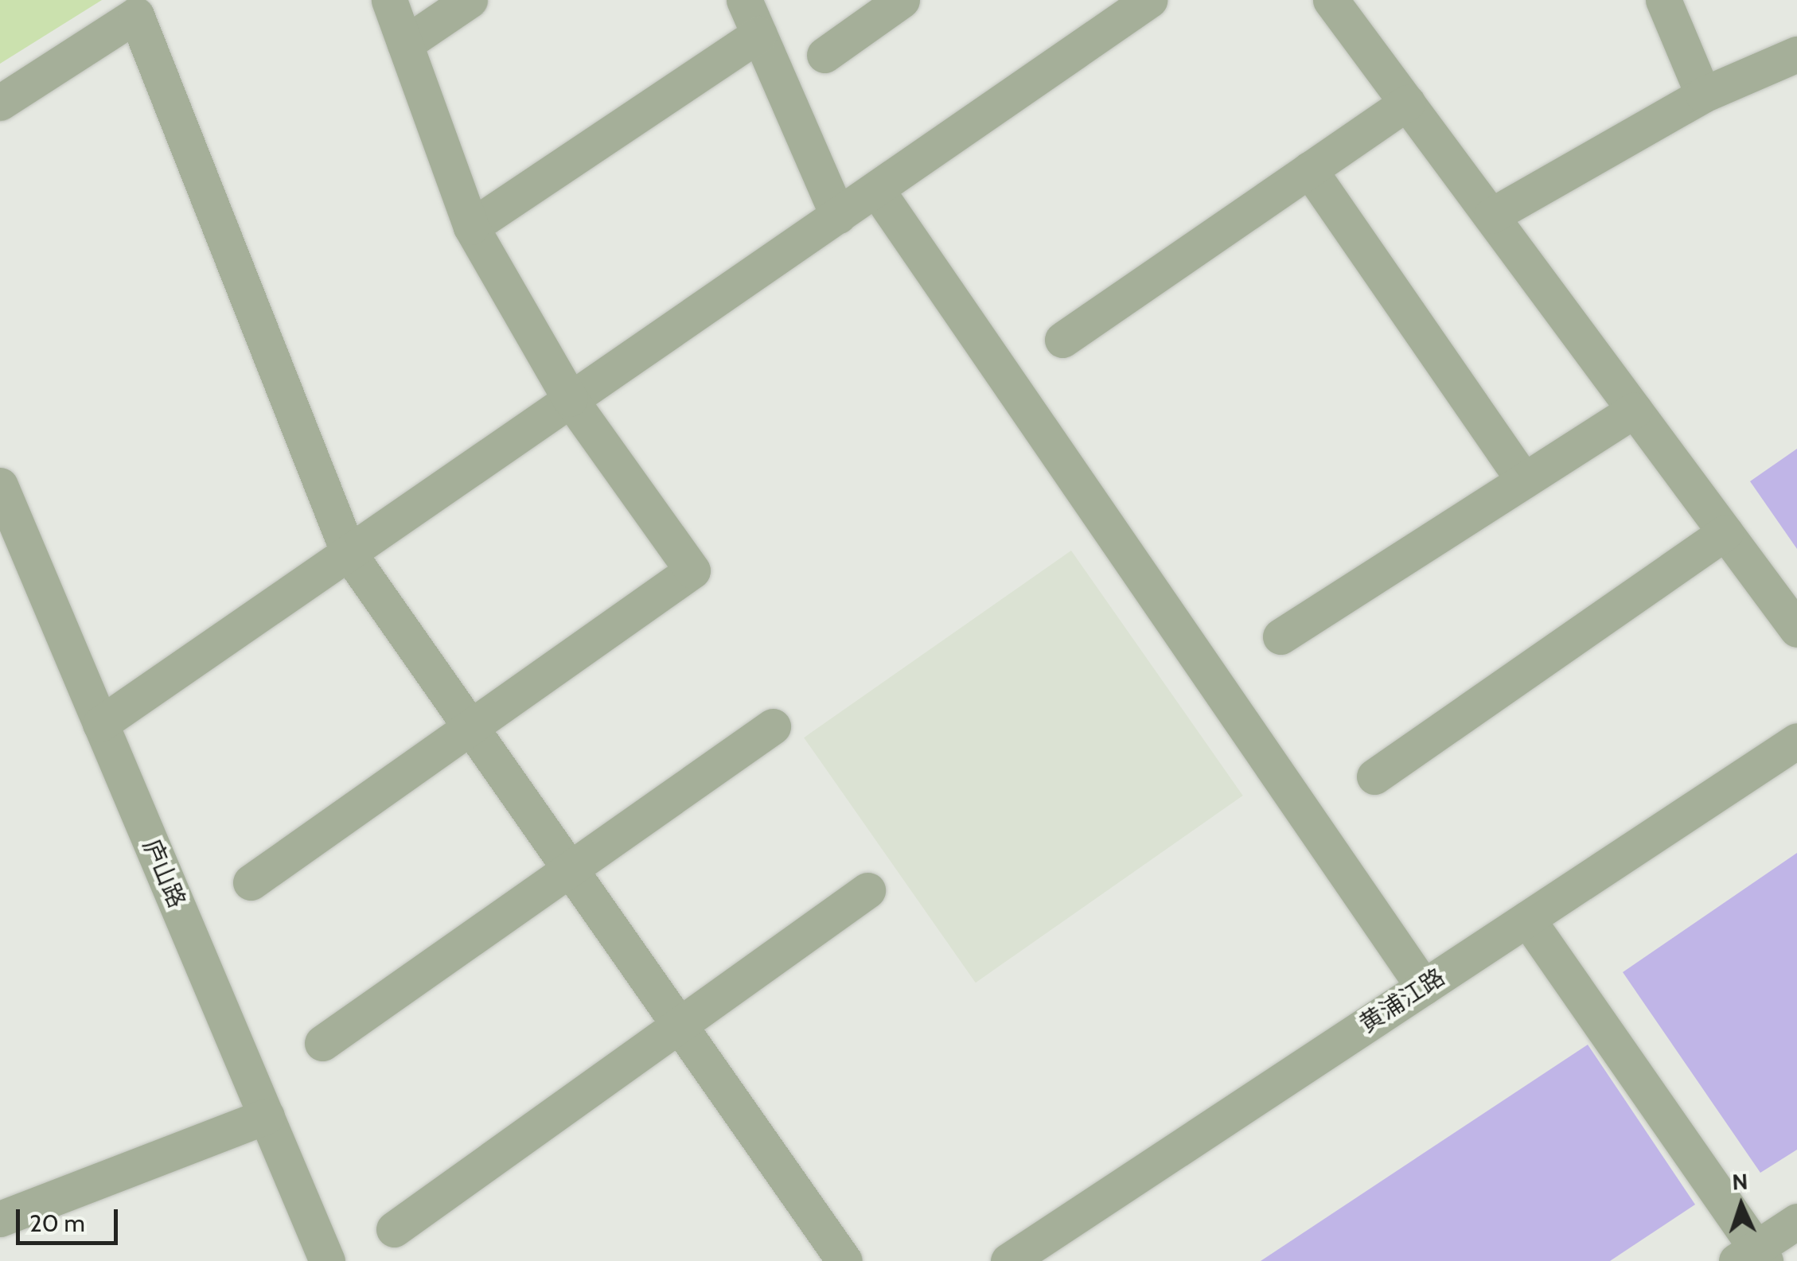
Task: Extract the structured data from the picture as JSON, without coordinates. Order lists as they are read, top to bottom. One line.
{"streets":{"street":["庐山路","黄浦江路"]},"scale_bar":"20 m","north":"top"}
